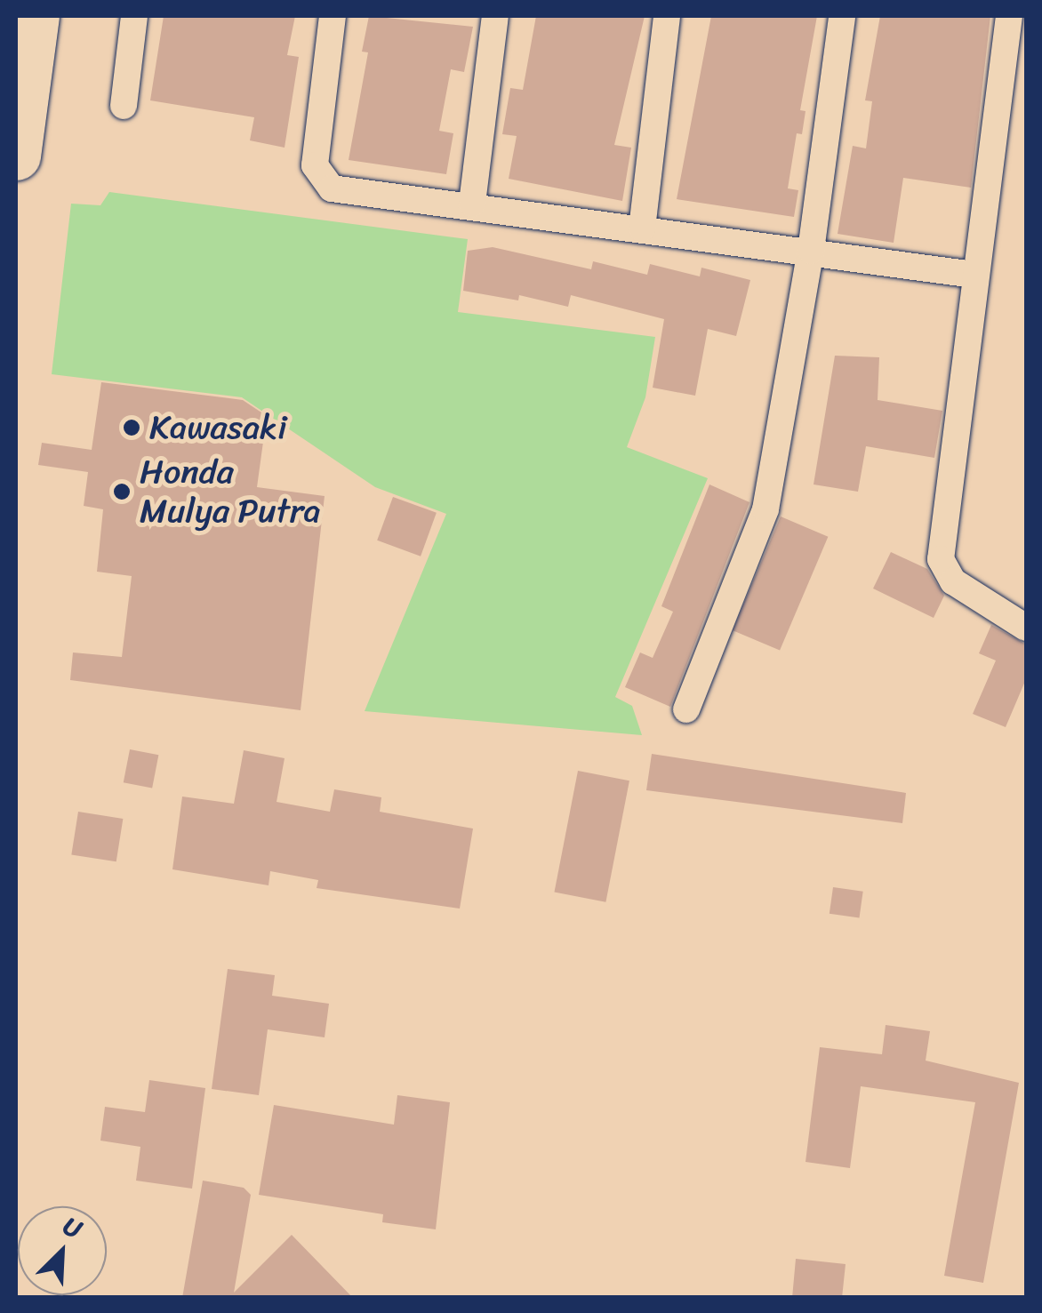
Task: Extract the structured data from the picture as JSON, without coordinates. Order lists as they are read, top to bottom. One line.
{"places":["Kawasaki","Honda Mulya Putra"],"north":"top right"}
